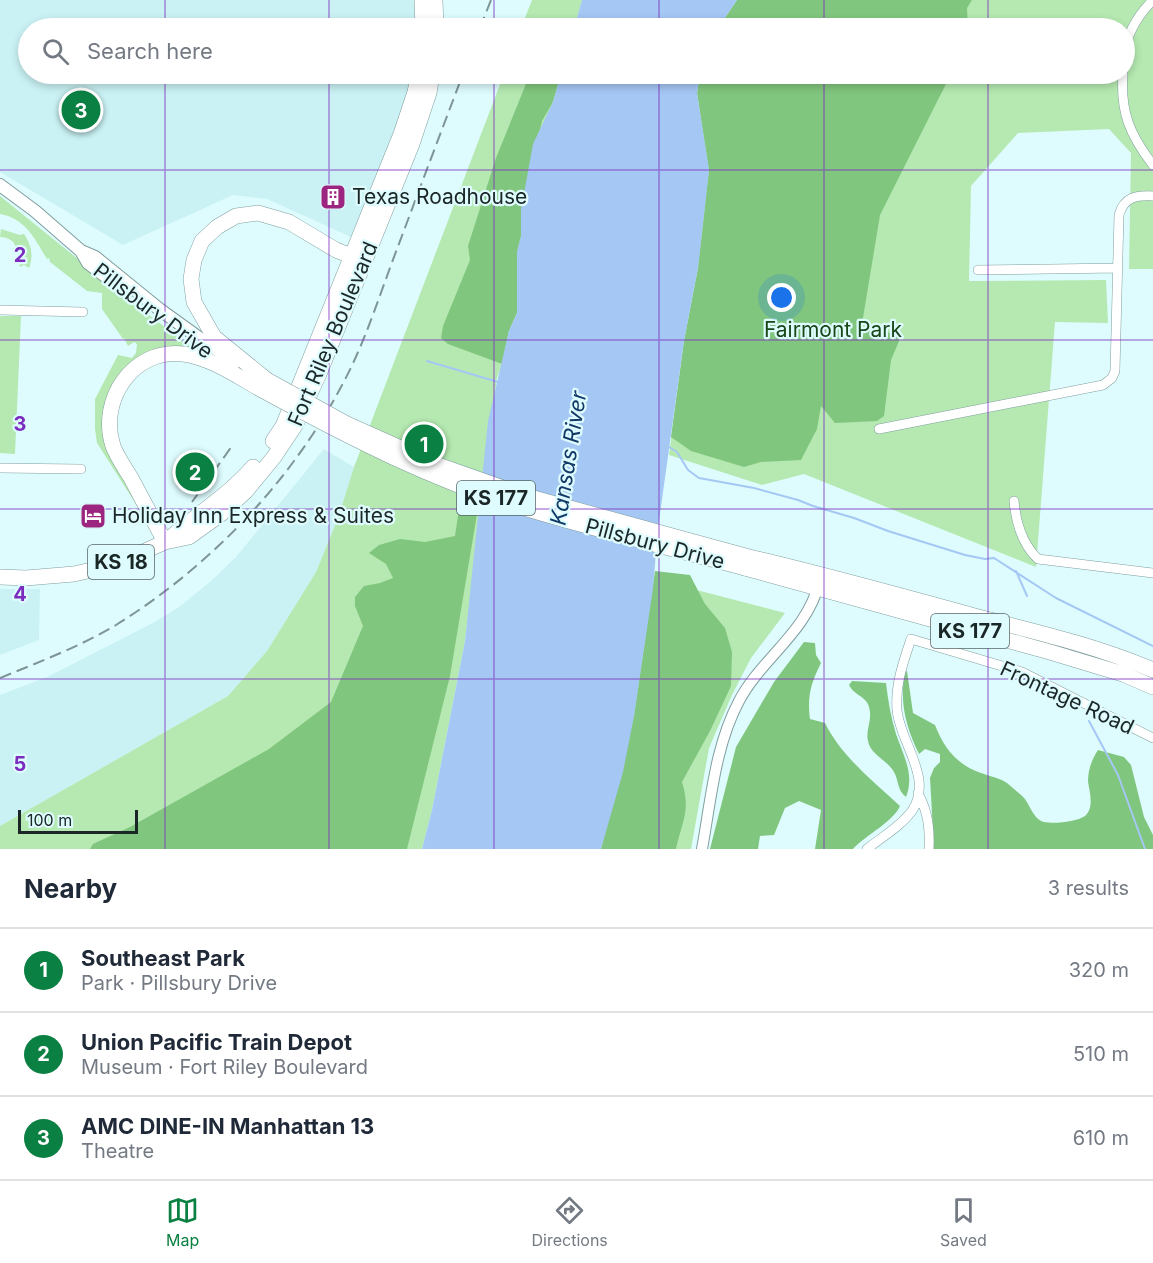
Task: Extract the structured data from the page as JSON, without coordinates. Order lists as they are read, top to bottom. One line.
{"streets":{"highway":["Pillsbury Drive","Fort Riley Boulevard","KS 177","KS 18"],"street":["Frontage Road"]},"crossings":[["Pillsbury Drive","KS 177"],["Fort Riley Boulevard","KS 177"]],"water":["Kansas River"],"parks":["Fairmont Park"],"places":{"building":["Texas Roadhouse"],"hotel":["Holiday Inn Express & Suites"]},"scale_bar":"100 m","page":{"search":"Search here","pins":["3","1","2"],"scale":"100 m","heading":["Nearby","3 results"],"list":[{"mark":"1","name":"Southeast Park","note":"Park · Pillsbury Drive","value":"320 m"},{"mark":"2","name":"Union Pacific Train Depot","note":"Museum · Fort Riley Boulevard","value":"510 m"},{"mark":"3","name":"AMC DINE-IN Manhattan 13","note":"Theatre","value":"610 m"}],"nav":["Map","Directions","Saved"]},"grid":{"rows":["2","3","4","5"]}}
